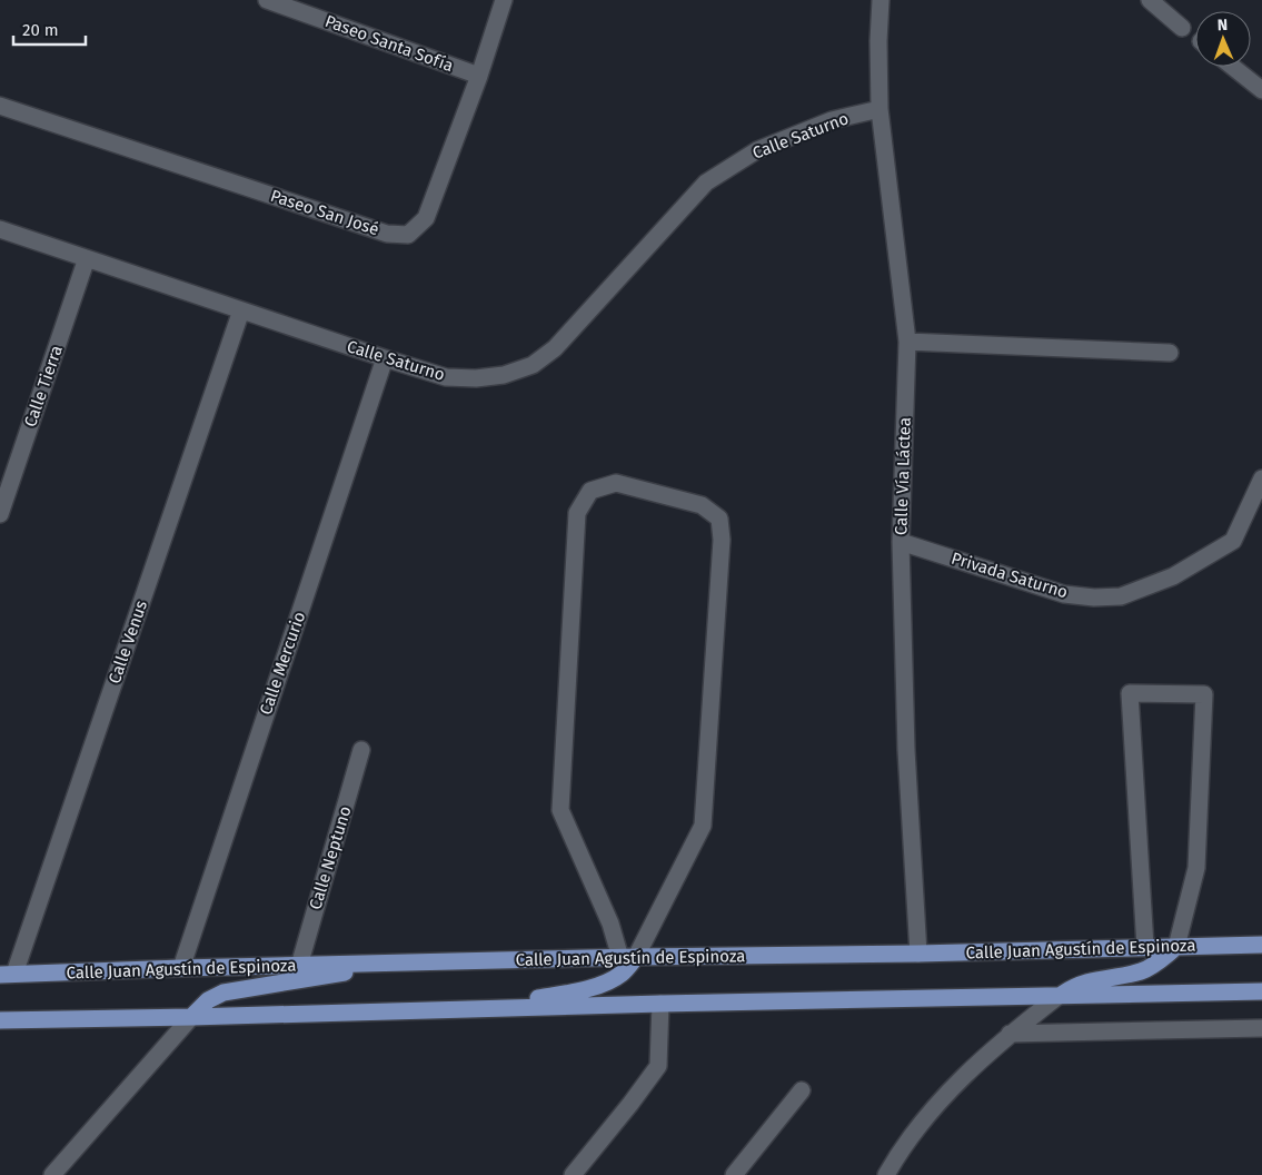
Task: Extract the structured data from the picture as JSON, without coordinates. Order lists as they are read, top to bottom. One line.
{"streets":{"main road":["Calle Juan Agustín de Espinoza"],"street":["Paseo Santa Sofía","Calle Saturno","Paseo San José","Calle Tierra","Calle Vía Láctea","Privada Saturno","Calle Venus","Calle Mercurio","Calle Neptuno"]},"crossings":[["Paseo Santa Sofía","Paseo San José"],["Calle Saturno","Calle Tierra"],["Calle Saturno","Calle Vía Láctea"],["Calle Saturno","Calle Venus"],["Calle Saturno","Calle Mercurio"],["Calle Vía Láctea","Privada Saturno"],["Calle Vía Láctea","Calle Juan Agustín de Espinoza"],["Calle Venus","Calle Juan Agustín de Espinoza"],["Calle Mercurio","Calle Juan Agustín de Espinoza"],["Calle Neptuno","Calle Juan Agustín de Espinoza"]],"scale_bar":"20 m","north":"top"}
